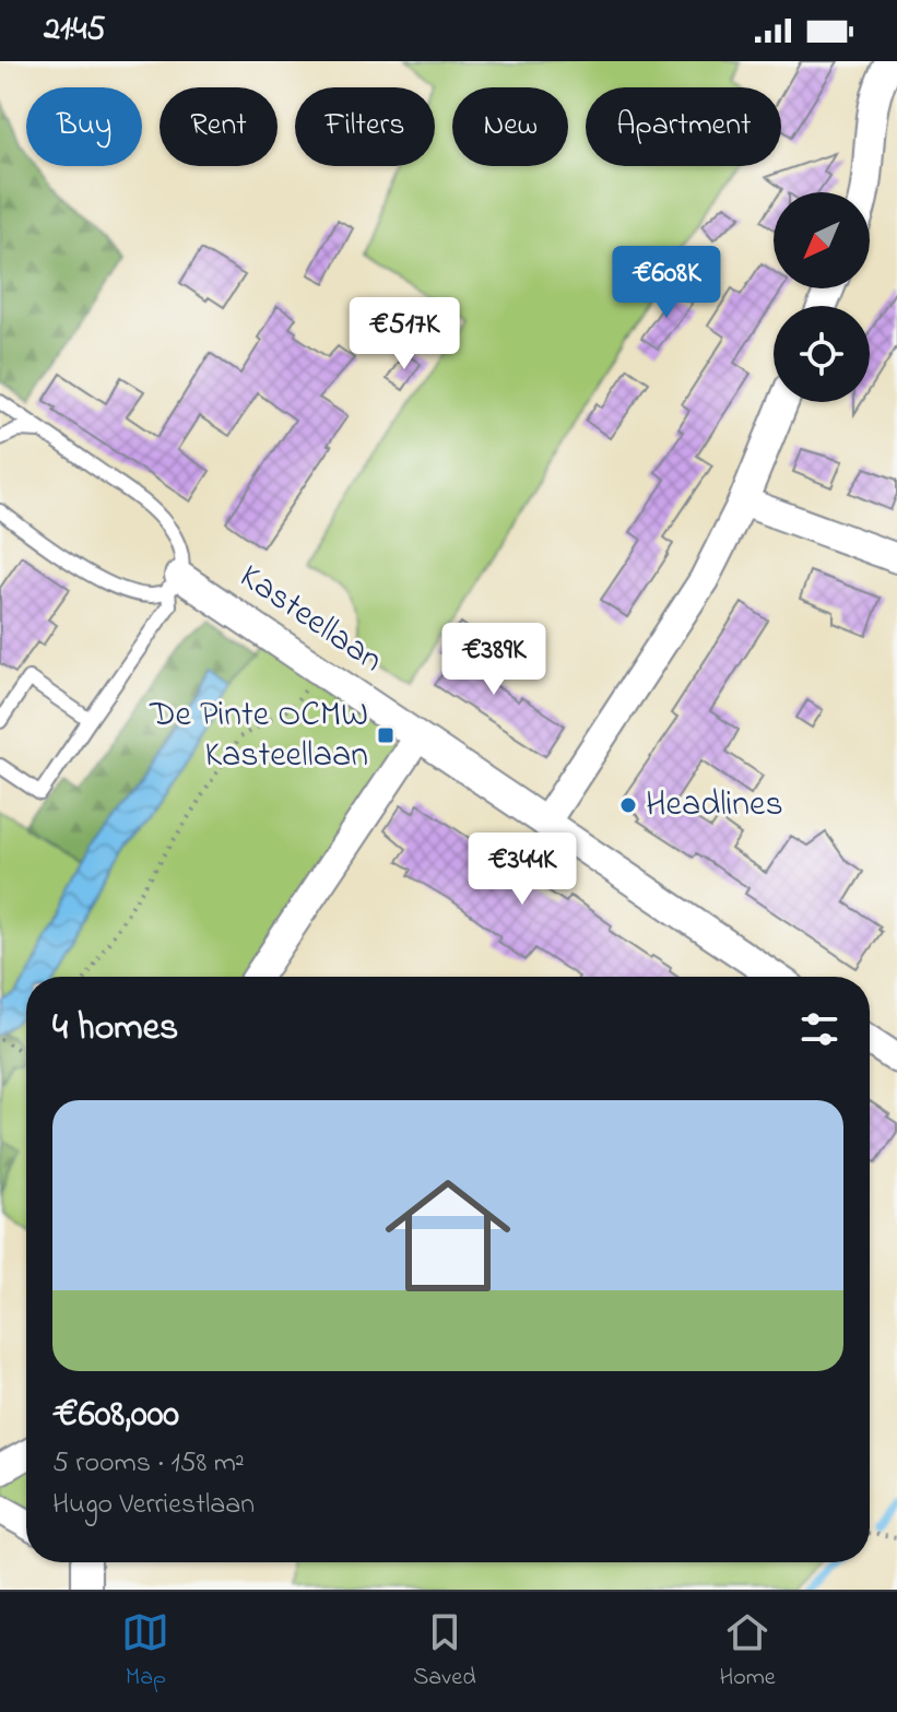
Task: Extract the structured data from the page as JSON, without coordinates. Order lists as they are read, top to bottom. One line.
{"streets":{"street":["Kasteellaan"]},"places":{"transit":["De Pinte OCMW Kasteellaan"],"other":["Headlines"]},"north":"bottom left","page":{"status":"21:45","chip":["Buy","Rent","Filters","New","Apartment"],"price":["€608K","€517K","€389K","€344K"],"heading":"4 homes","list":[{"name":"€608,000","note":"5 rooms · 158 m² · Hugo Verriestlaan"}],"tabs":["Map","Saved","Home"]}}
